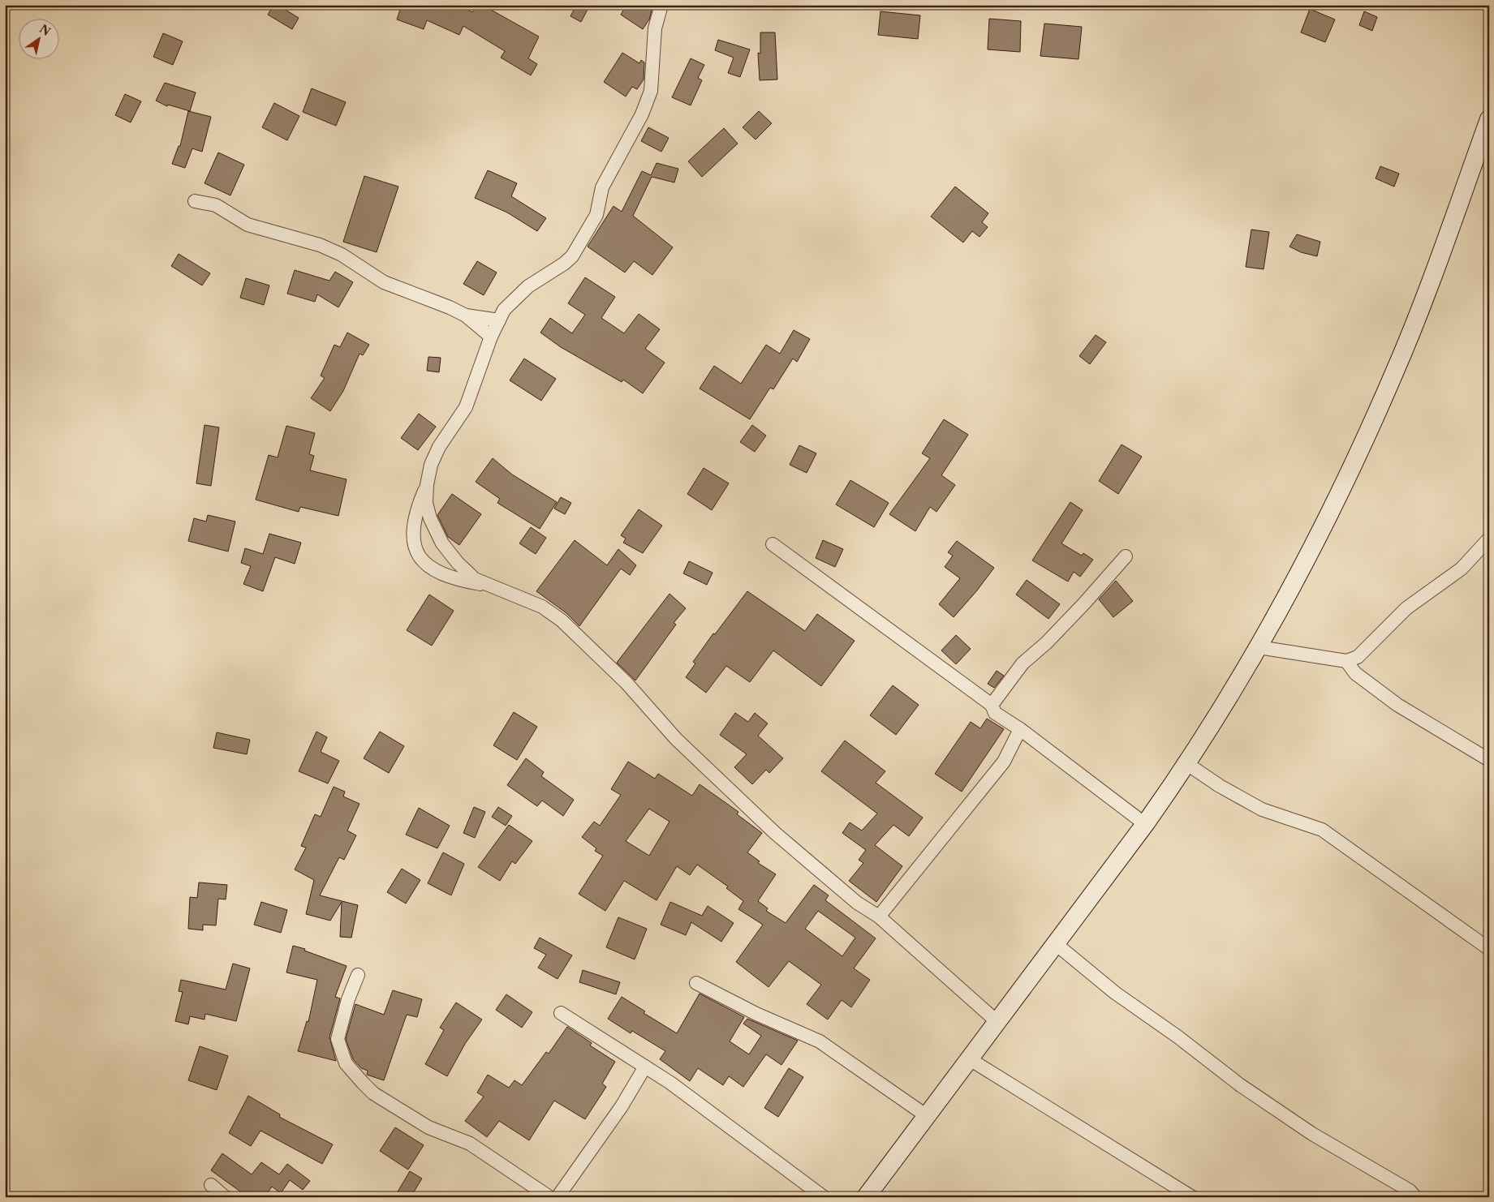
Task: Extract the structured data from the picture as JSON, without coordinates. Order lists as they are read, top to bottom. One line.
{"north":"top right"}
